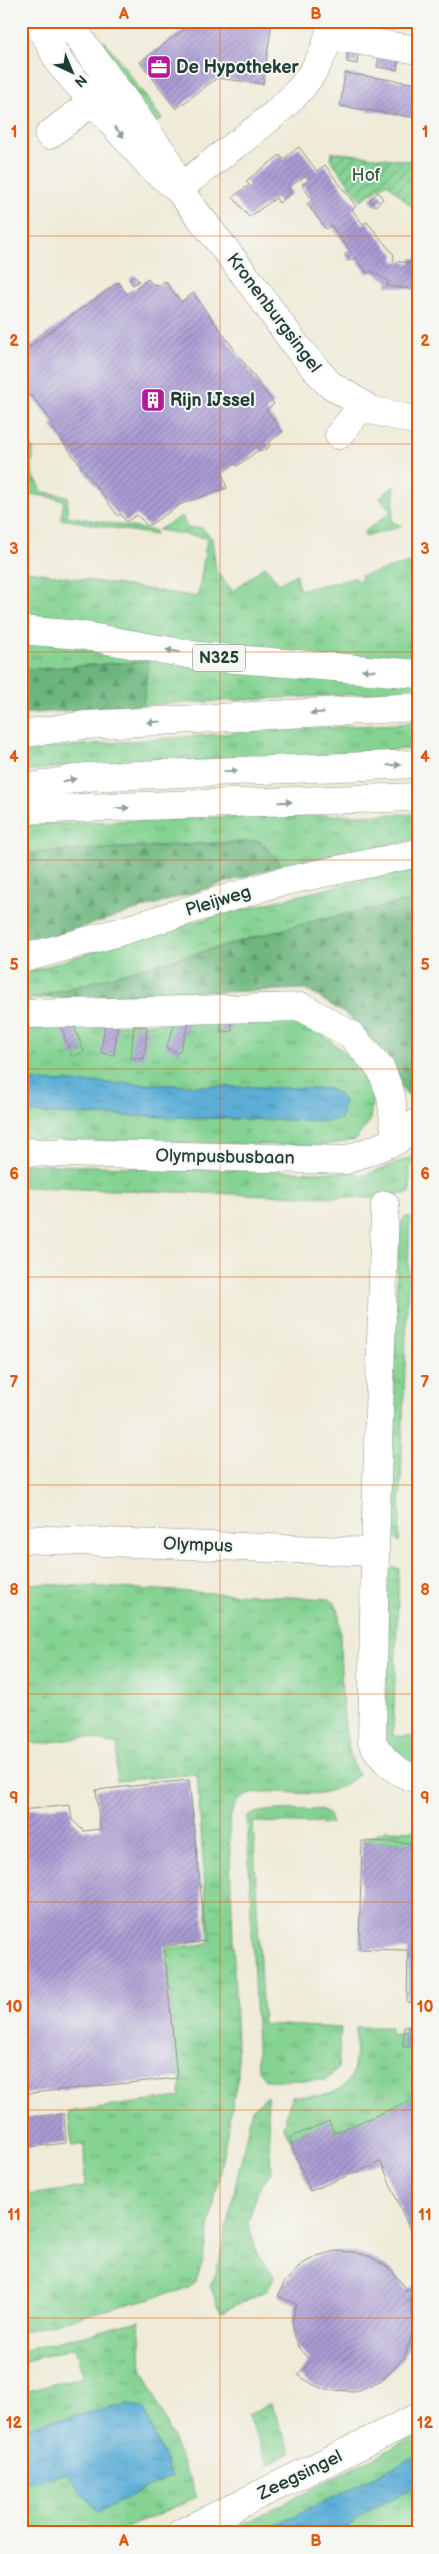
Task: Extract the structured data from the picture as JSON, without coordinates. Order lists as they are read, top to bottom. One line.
{"streets":{"main road":["Kronenburgsingel","N325","Pleijweg","Olympusbusbaan","Olympus","Zeegsingel"]},"parks":["Hof"],"places":{"office":["De Hypotheker"],"building":["Rijn IJssel"]},"north":"bottom right","grid":{"columns":["A","B"],"rows":["1","2","3","4","5","6","7","8","9","10","11","12"]}}
